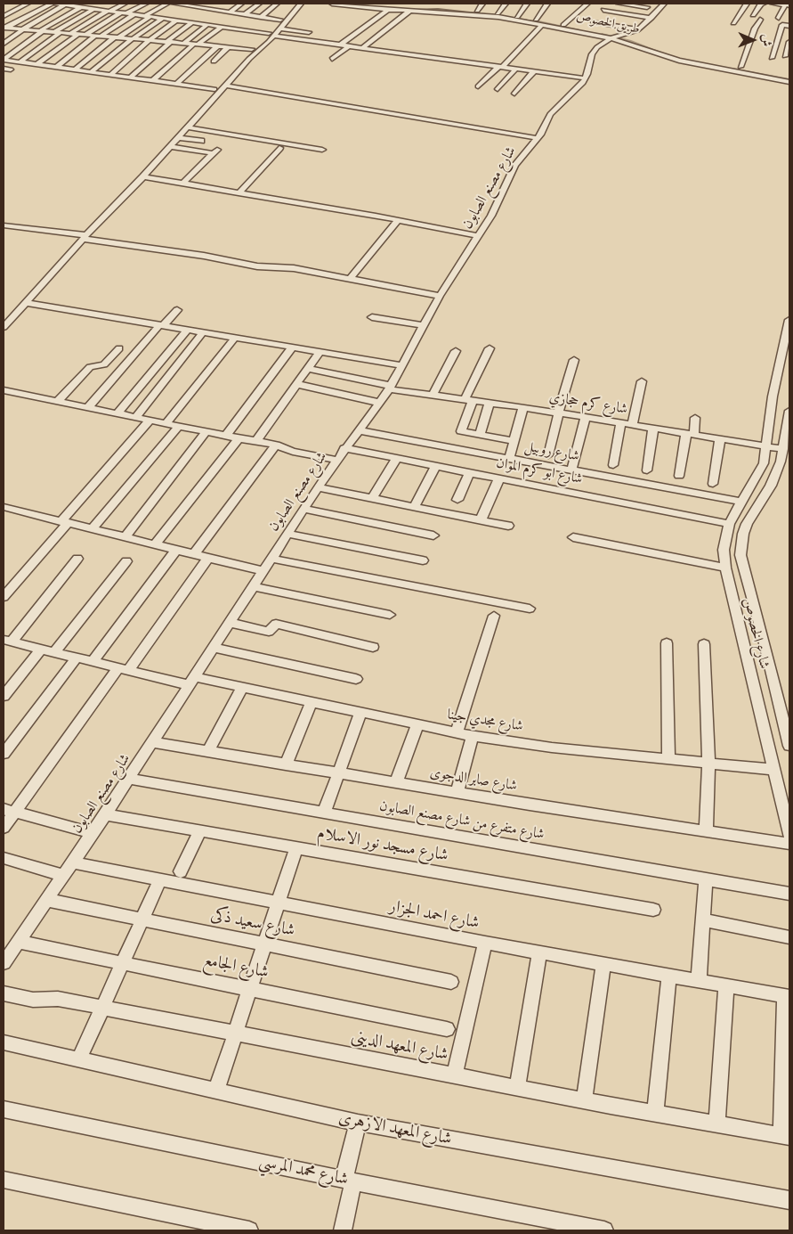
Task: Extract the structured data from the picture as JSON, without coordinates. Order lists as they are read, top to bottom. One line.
{"streets":{"street":["طريق الخصوص","شارع مصنع الصابون","شارع كرم حجازي","شارع روبيل","شارع ابو كرم الموان","شارع الخصوص","شارع مجدي جينا","شارع صابر الدجوى","شارع متفرع من شارع مصنع الصابون","شارع مسجد نور الاسلام","شارع احمد الجزار","شارع سعيد ذكى","شارع الجامع","شارع المعهد الدينى","شارع المعهد الازهرى","شارع محمد المرسي"]},"crossings":[["طريق الخصوص","شارع مصنع الصابون"],["شارع مصنع الصابون","شارع كرم حجازي"],["شارع مصنع الصابون","شارع روبيل"],["شارع مصنع الصابون","شارع ابو كرم الموان"],["شارع مصنع الصابون","شارع مجدي جينا"],["شارع مصنع الصابون","شارع صابر الدجوى"],["شارع مصنع الصابون","شارع متفرع من شارع مصنع الصابون"],["شارع مصنع الصابون","شارع مسجد نور الاسلام"],["شارع مصنع الصابون","شارع احمد الجزار"],["شارع مصنع الصابون","شارع سعيد ذكى"],["شارع مصنع الصابون","شارع الجامع"],["شارع كرم حجازي","شارع الخصوص"],["شارع روبيل","شارع الخصوص"],["شارع ابو كرم الموان","شارع الخصوص"],["شارع الخصوص","شارع مجدي جينا"]],"north":"right"}
